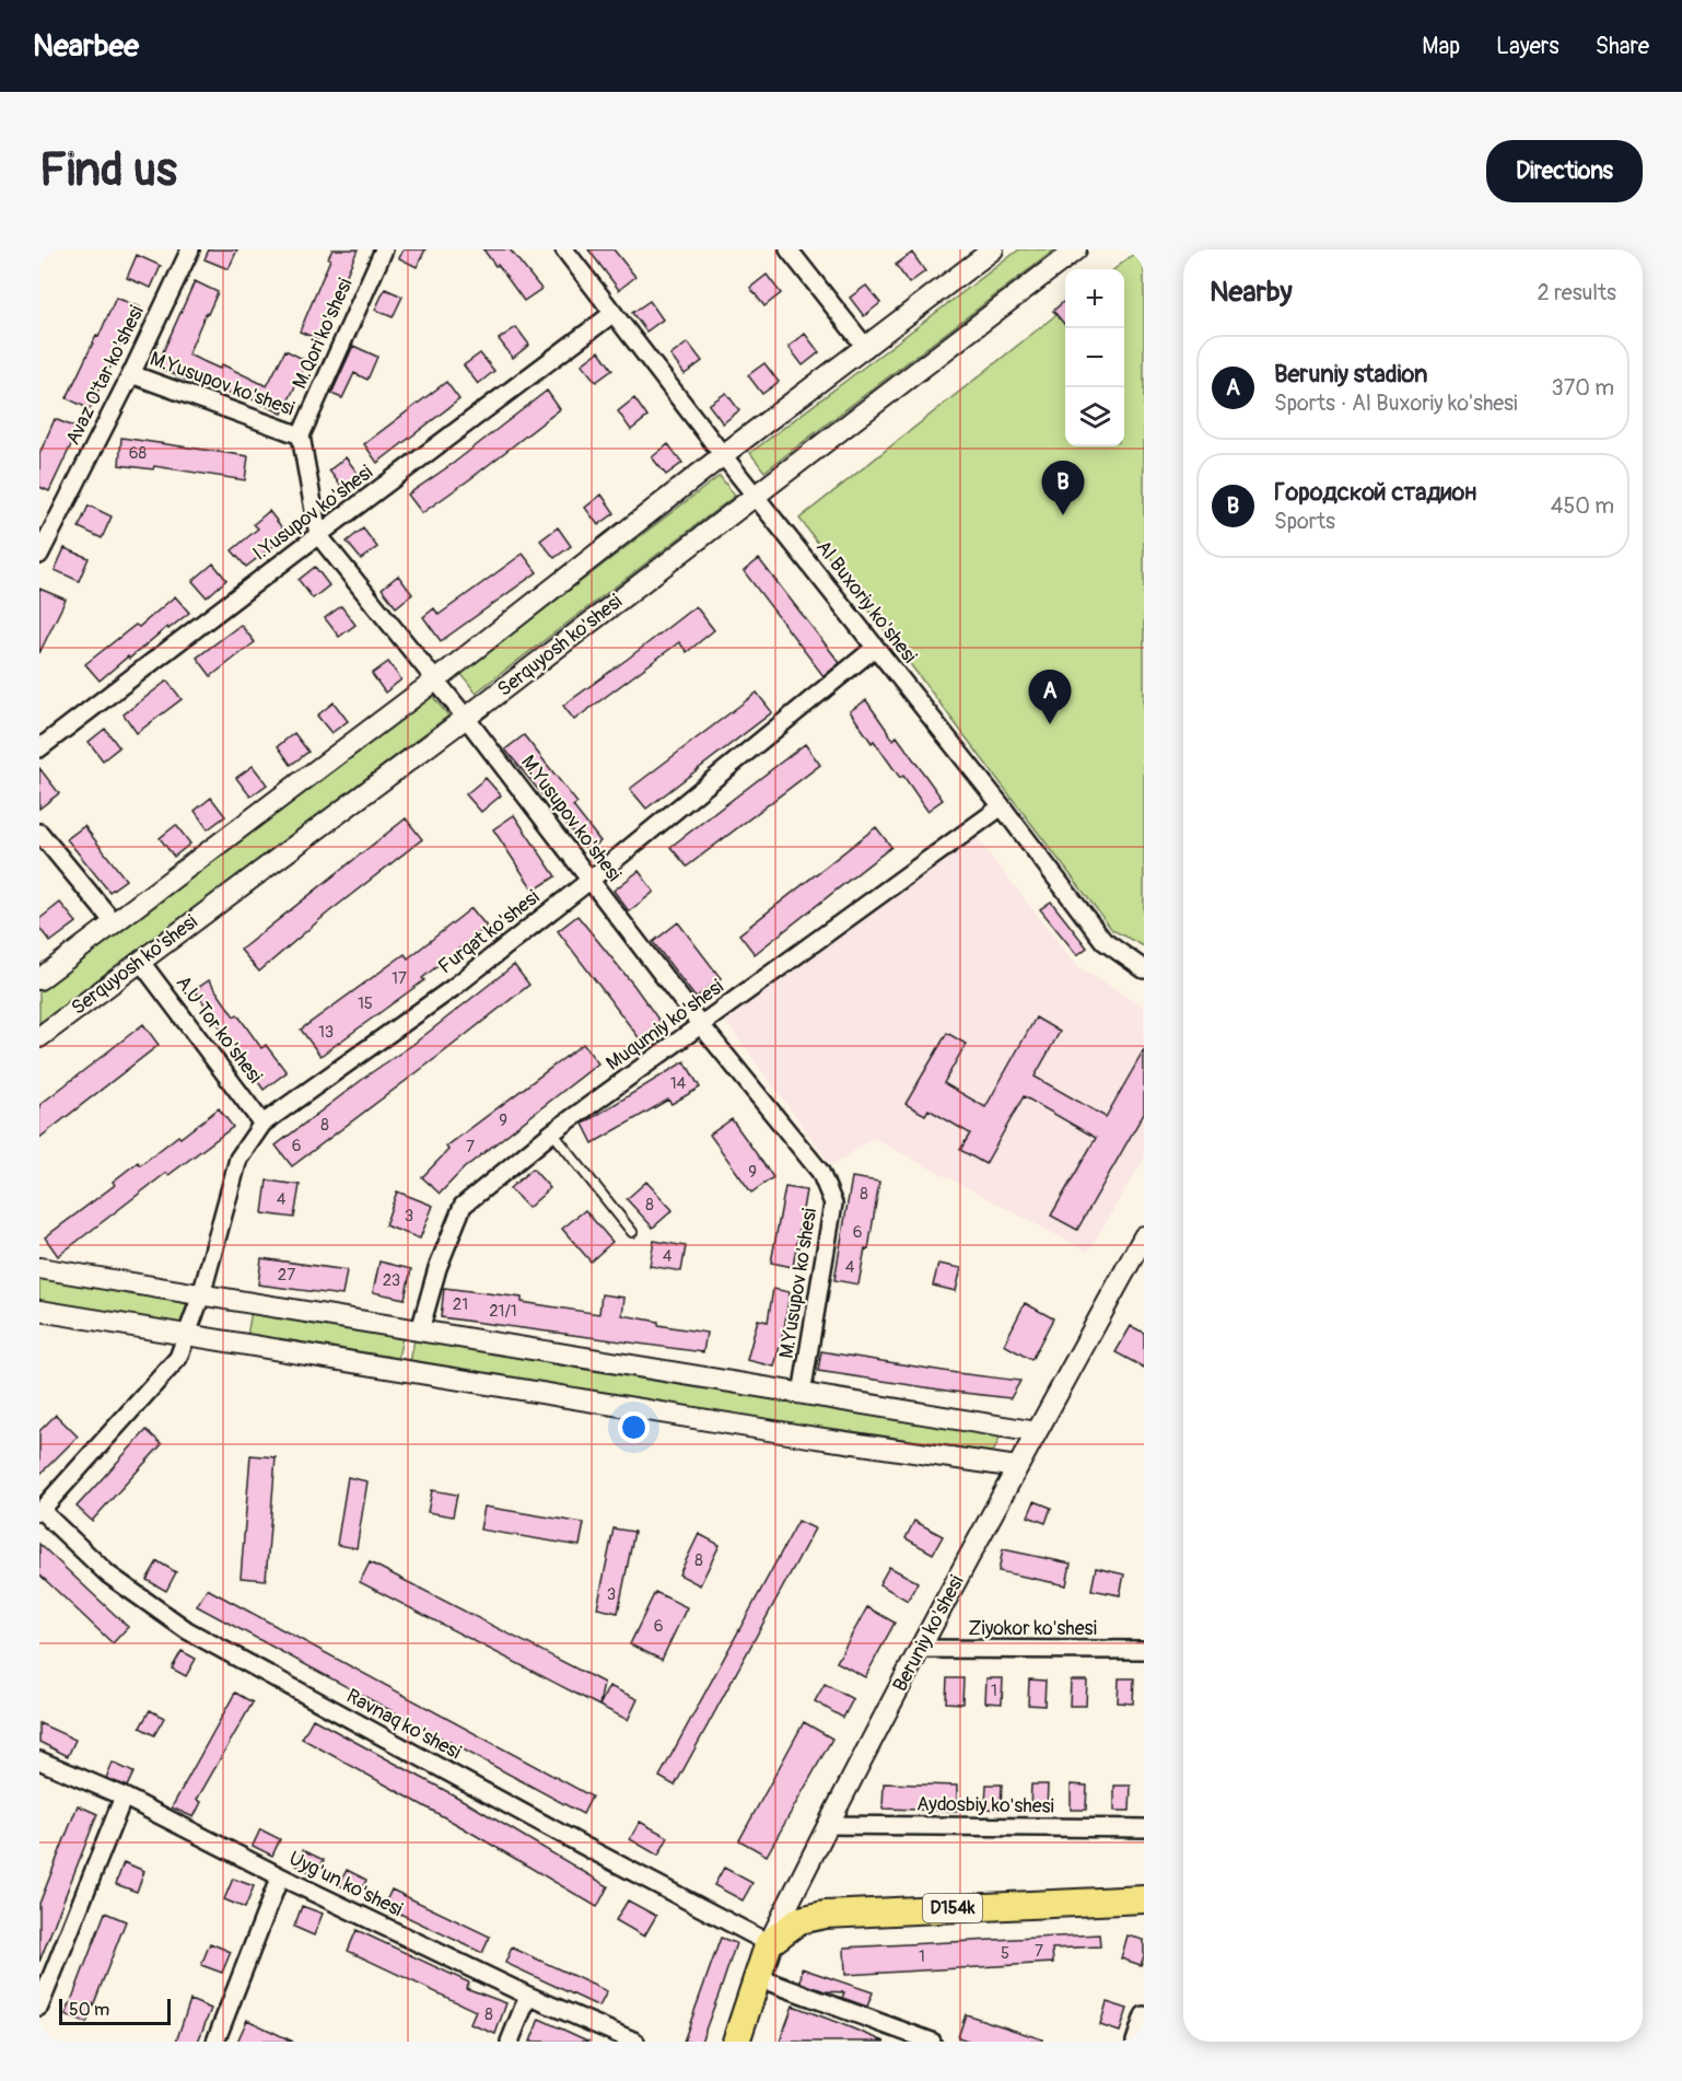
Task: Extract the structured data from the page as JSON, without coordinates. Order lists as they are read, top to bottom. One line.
{"streets":{"main road":["Beruniy ko'shesi","D154k"],"street":["M.Qori ko'shesi","Avaz O'tar ko'shesi","M.Yusupov ko'shesi","I.Yusupov ko'shesi","Al Buxoriy ko'shesi","Serquyosh ko'shesi","Furqat ko'shesi","Muqumiy ko'shesi","A.U Tor ko'shesi","Ziyokor ko'shesi","Ravnaq ko'shesi","Aydosbiy ko'shesi","Uyg'un ko'shesi"]},"crossings":[["M.Qori ko'shesi","M.Yusupov ko'shesi"],["Avaz O'tar ko'shesi","M.Yusupov ko'shesi"],["M.Yusupov ko'shesi","I.Yusupov ko'shesi"],["M.Yusupov ko'shesi","Serquyosh ko'shesi"],["M.Yusupov ko'shesi","Furqat ko'shesi"],["M.Yusupov ko'shesi","Muqumiy ko'shesi"],["I.Yusupov ko'shesi","Al Buxoriy ko'shesi"],["Al Buxoriy ko'shesi","Serquyosh ko'shesi"],["Al Buxoriy ko'shesi","Furqat ko'shesi"],["Al Buxoriy ko'shesi","Muqumiy ko'shesi"],["Serquyosh ko'shesi","A.U Tor ko'shesi"],["Furqat ko'shesi","A.U Tor ko'shesi"],["Furqat ko'shesi","Ravnaq ko'shesi"],["Ziyokor ko'shesi","Beruniy ko'shesi"],["Beruniy ko'shesi","Ravnaq ko'shesi"],["Beruniy ko'shesi","Aydosbiy ko'shesi"],["Beruniy ko'shesi","D154k"],["Ravnaq ko'shesi","D154k"]],"house_numbers":["68","17","15","13","14","9","8","6","7","9","8","4","8","3","6","4","4","27","23","21","21/1","8","3","6","1","7","5","1","8"],"scale_bar":"50 m","page":{"header":"Nearbee","nav":["Map","Layers","Share"],"buttons":"Directions","title":"Find us","heading":["Nearby","2 results"],"map_buttons":["+","−"],"list":[{"mark":"A","name":"Beruniy stadion","note":"Sports · Al Buxoriy ko'shesi","value":"370 m"},{"mark":"B","name":"Городской стадион","note":"Sports","value":"450 m"}],"pins":["B","A"],"scale":"50 m"}}
